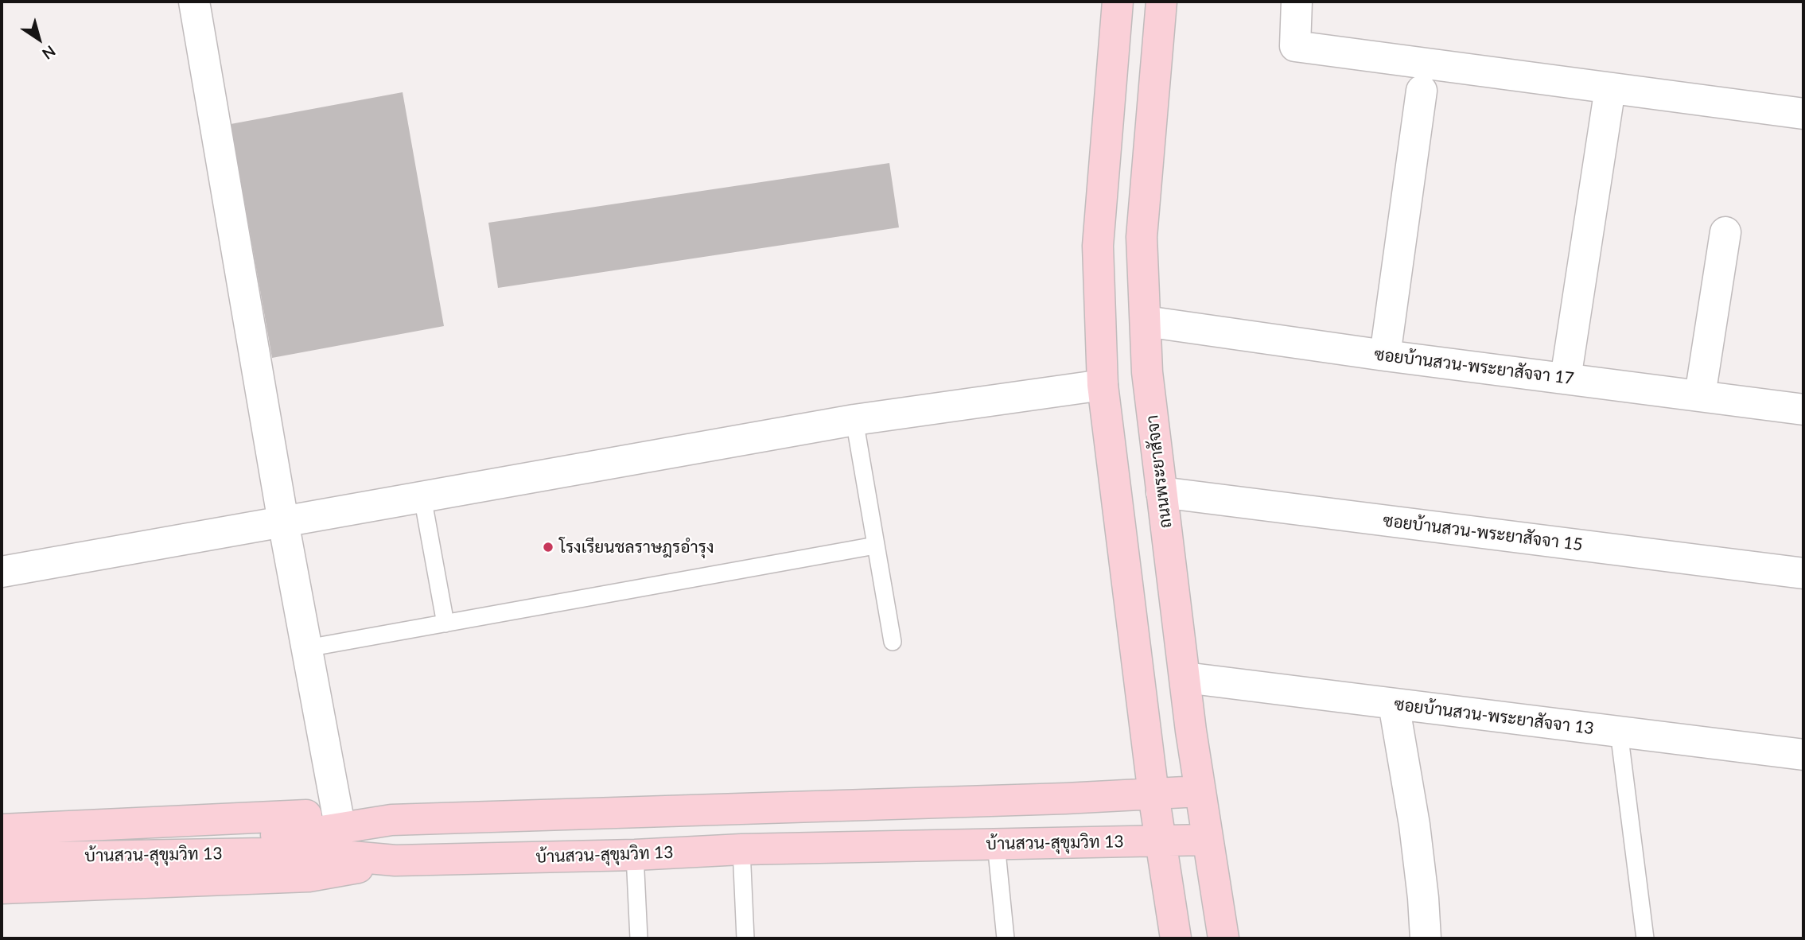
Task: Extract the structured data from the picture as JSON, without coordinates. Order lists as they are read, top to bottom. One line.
{"streets":{"main road":["ถนนพระยาสัจจา","บ้านสวน-สุขุมวิท 13"],"street":["ซอยบ้านสวน-พระยาสัจจา 17","ซอยบ้านสวน-พระยาสัจจา 15","ซอยบ้านสวน-พระยาสัจจา 13"]},"crossings":[["ซอยบ้านสวน-พระยาสัจจา 17","ถนนพระยาสัจจา"],["ถนนพระยาสัจจา","ซอยบ้านสวน-พระยาสัจจา 15"],["ถนนพระยาสัจจา","ซอยบ้านสวน-พระยาสัจจา 13"],["ถนนพระยาสัจจา","บ้านสวน-สุขุมวิท 13"]],"places":["โรงเรียนชลราษฎรอำรุง"],"north":"bottom right"}
